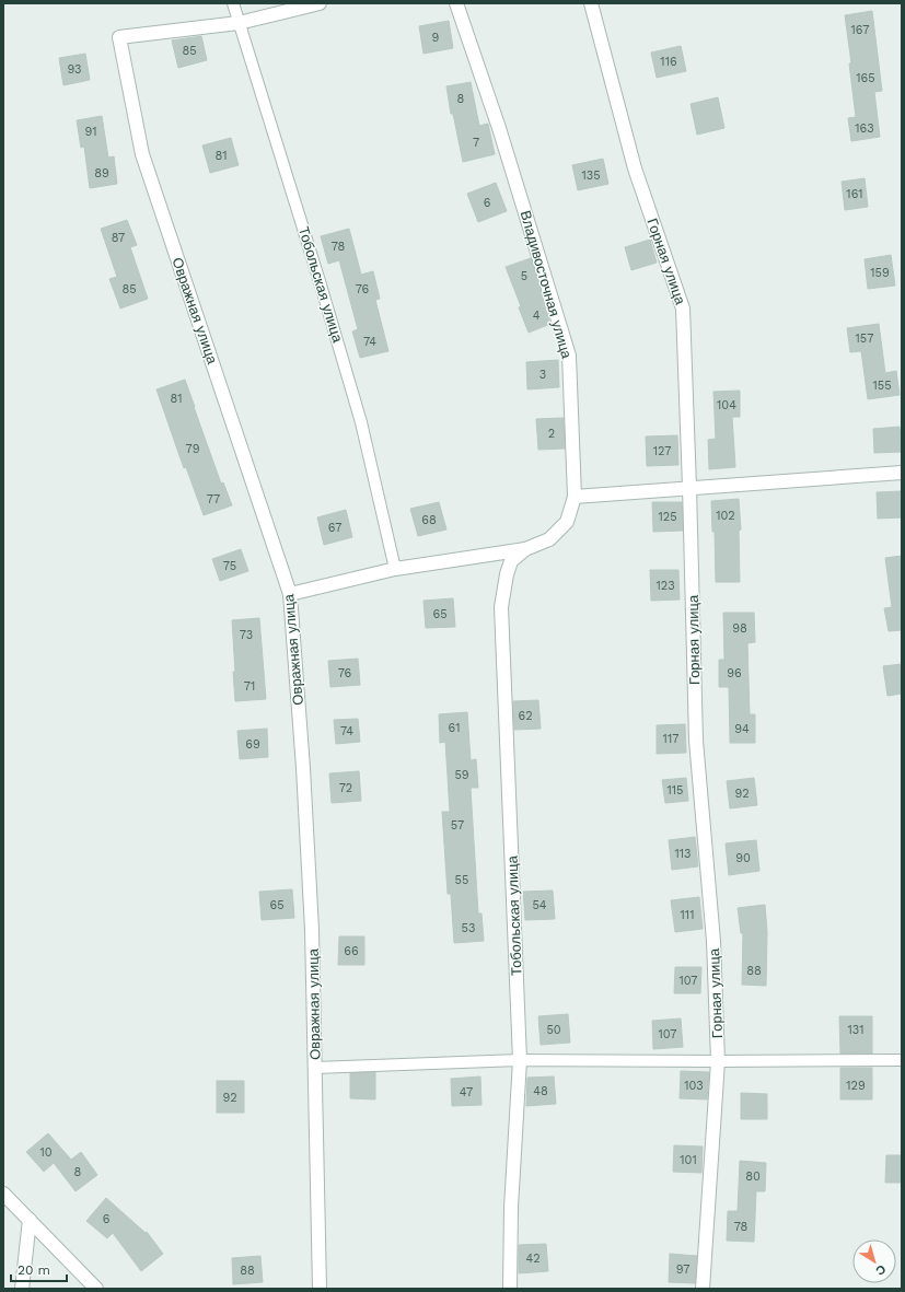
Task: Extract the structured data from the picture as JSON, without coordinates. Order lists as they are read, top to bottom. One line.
{"streets":{"street":["Горная улица","Тобольская улица","Владивосточная улица","Овражная улица"]},"crossings":[["Тобольская улица","Владивосточная улица"],["Тобольская улица","Овражная улица"],["Владивосточная улица","Овражная улица"]],"house_numbers":["167","9","85","116","93","165","8","163","91","7","81","89","135","161","6","87","78","159","5","85","76","4","157","74","3","155","81","104","2","79","127","77","102","125","68","67","75","123","65","98","73","76","96","71","62","61","94","74","117","69","59","72","115","92","57","113","90","55","65","54","111","53","66","88","107","50","131","107","103","129","48","47","92","10","101","8","80","6","78","42","97","88"],"scale_bar":"20 m","north":"bottom right"}
